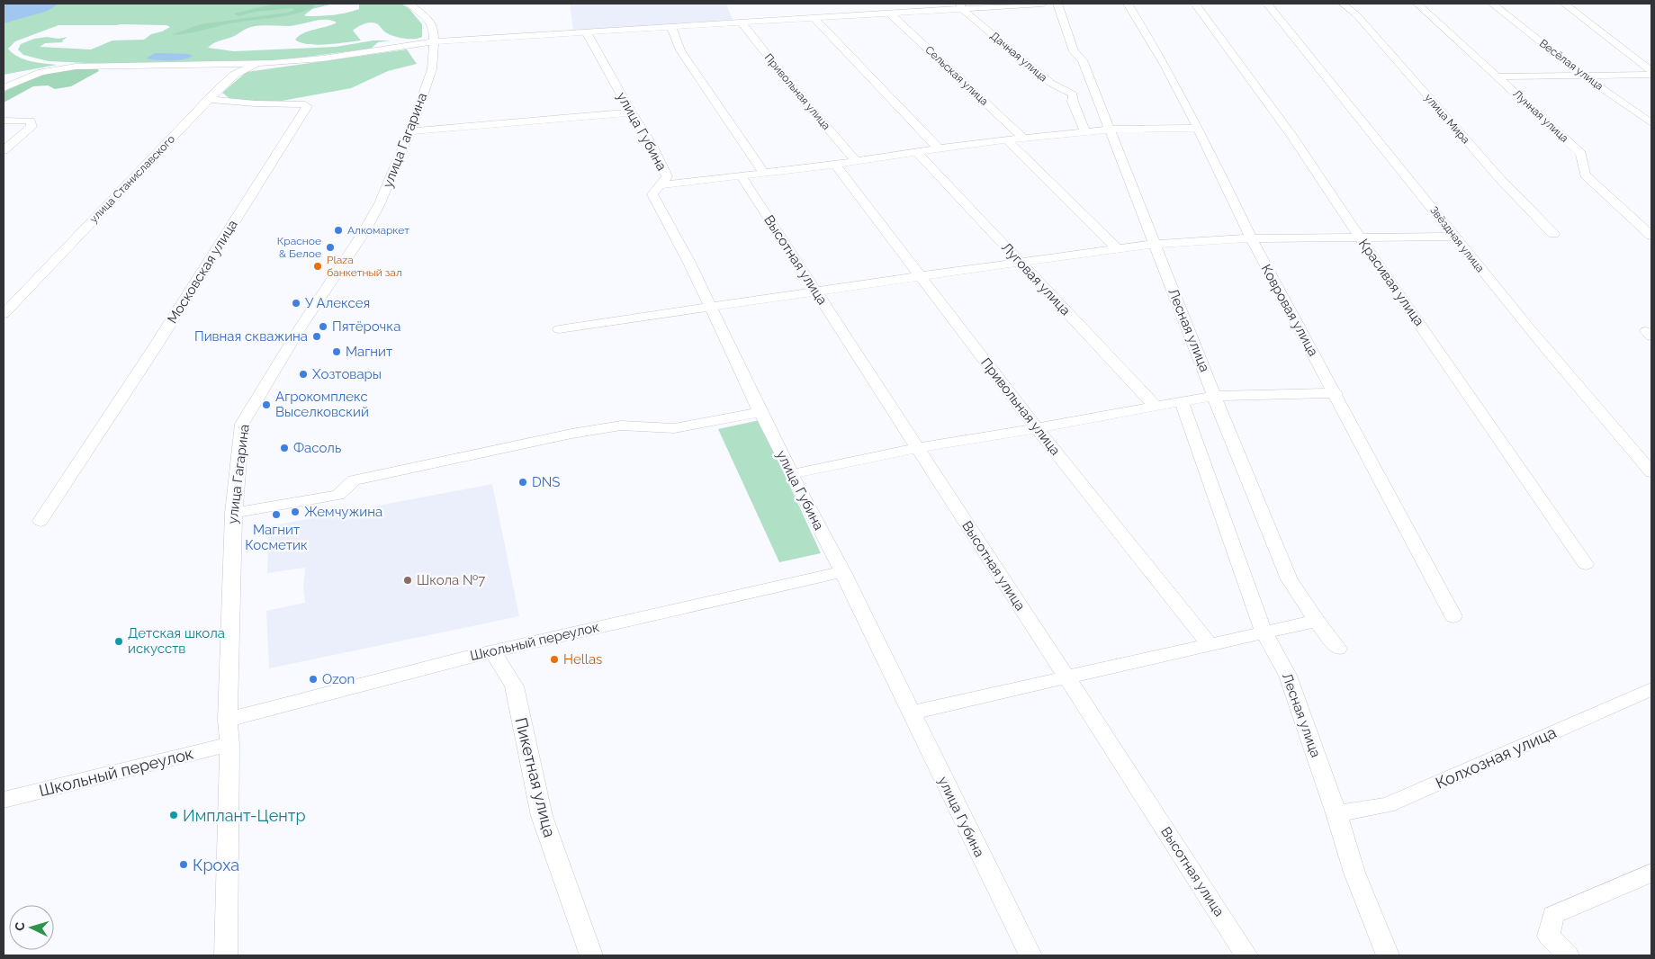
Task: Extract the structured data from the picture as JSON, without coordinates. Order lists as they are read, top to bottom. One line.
{"streets":{"street":["Дачная улица","Весёлая улица","Сельская улица","Привольная улица","Лунная улица","улица Мира","улица Губина","улица Гагарина","улица Станиславского","Звёздная улица","Высотная улица","Московская улица","Луговая улица","Красивая улица","Ковровая улица","Лесная улица","Школьный переулок","Колхозная улица","Пикетная улица"]},"crossings":[["улица Губина","Школьный переулок"],["улица Гагарина","Школьный переулок"],["улица Станиславского","Московская улица"],["Лесная улица","Колхозная улица"],["Школьный переулок","Пикетная улица"]],"places":["Алкомаркет","Красное & Белое","Plaza банкетный зал","У Алексея","Пятёрочка","Пивная скважина","Магнит","Хозтовары","Агрокомплекс Выселковский","Фасоль","DNS","Жемчужина","Магнит Косметик","Школа №7","Детская школа искусств","Hellas","Ozon","Имплант-Центр","Кроха"],"north":"left"}
